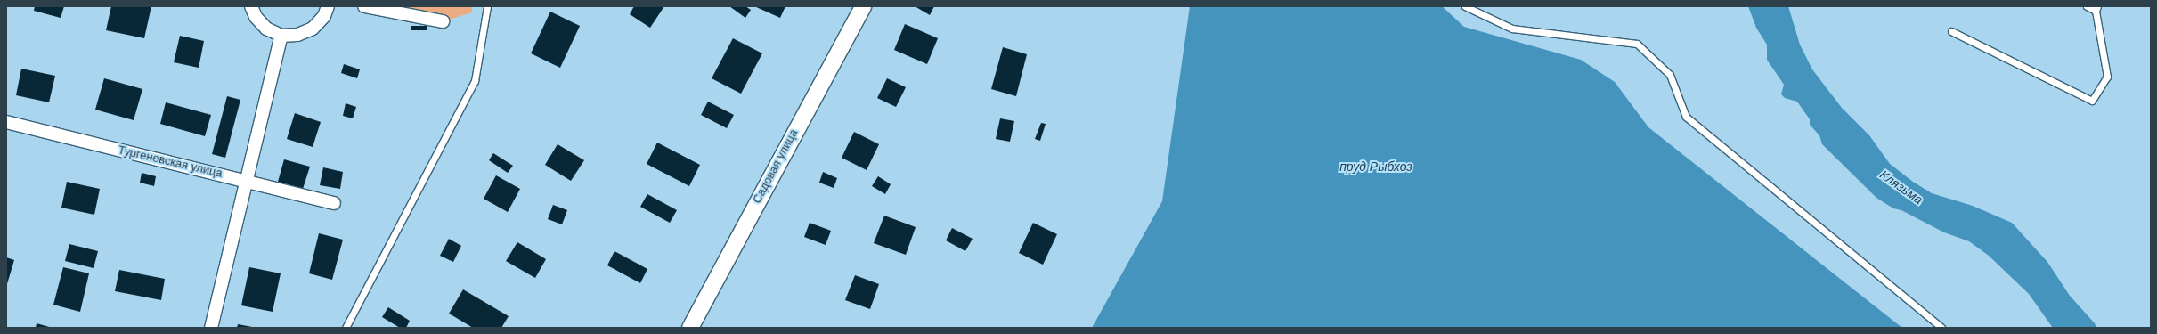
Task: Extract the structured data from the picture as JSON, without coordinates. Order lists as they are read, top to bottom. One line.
{"streets":{"street":["Тургеневская улица","Садовая улица"]},"water":["пруд Рыбхоз","Клязьма"]}
